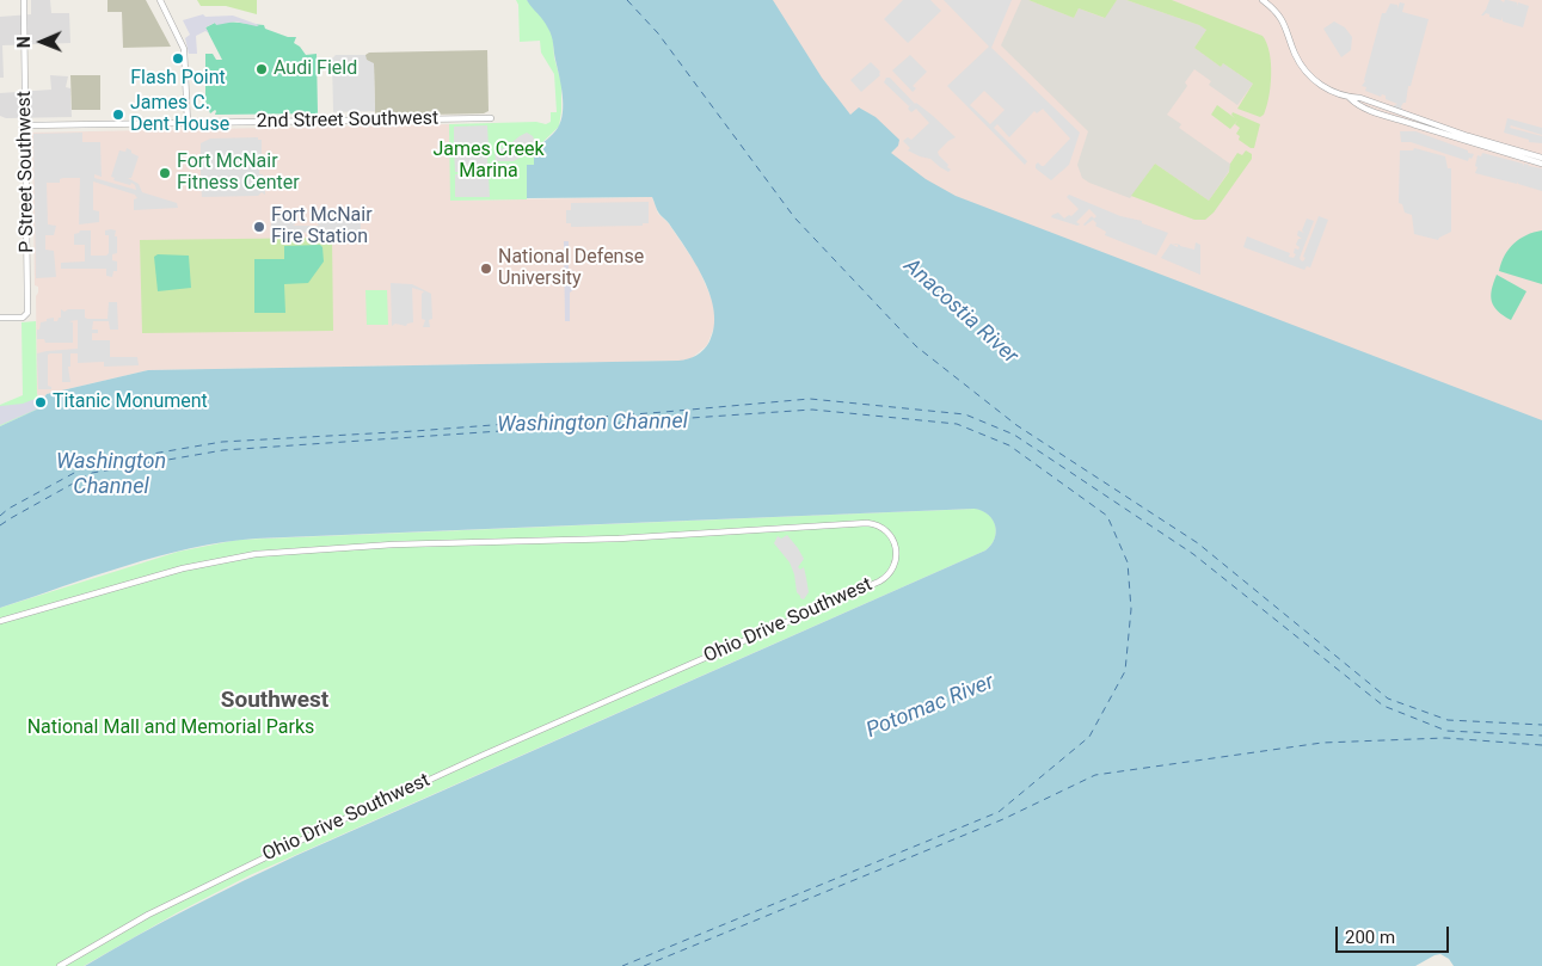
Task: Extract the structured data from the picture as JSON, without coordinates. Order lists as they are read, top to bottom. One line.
{"streets":{"street":["2nd Street Southwest","P Street Southwest","Ohio Drive Southwest"]},"crossings":[["2nd Street Southwest","P Street Southwest"]],"districts":["Southwest"],"water":["Anacostia River","Washington Channel","Potomac River"],"parks":["James Creek Marina","National Mall and Memorial Parks"],"places":["Flash Point","Audi Field","James C. Dent House","Fort McNair Fitness Center","Fort McNair Fire Station","National Defense University","Titanic Monument"],"scale_bar":"200 m","north":"left"}
